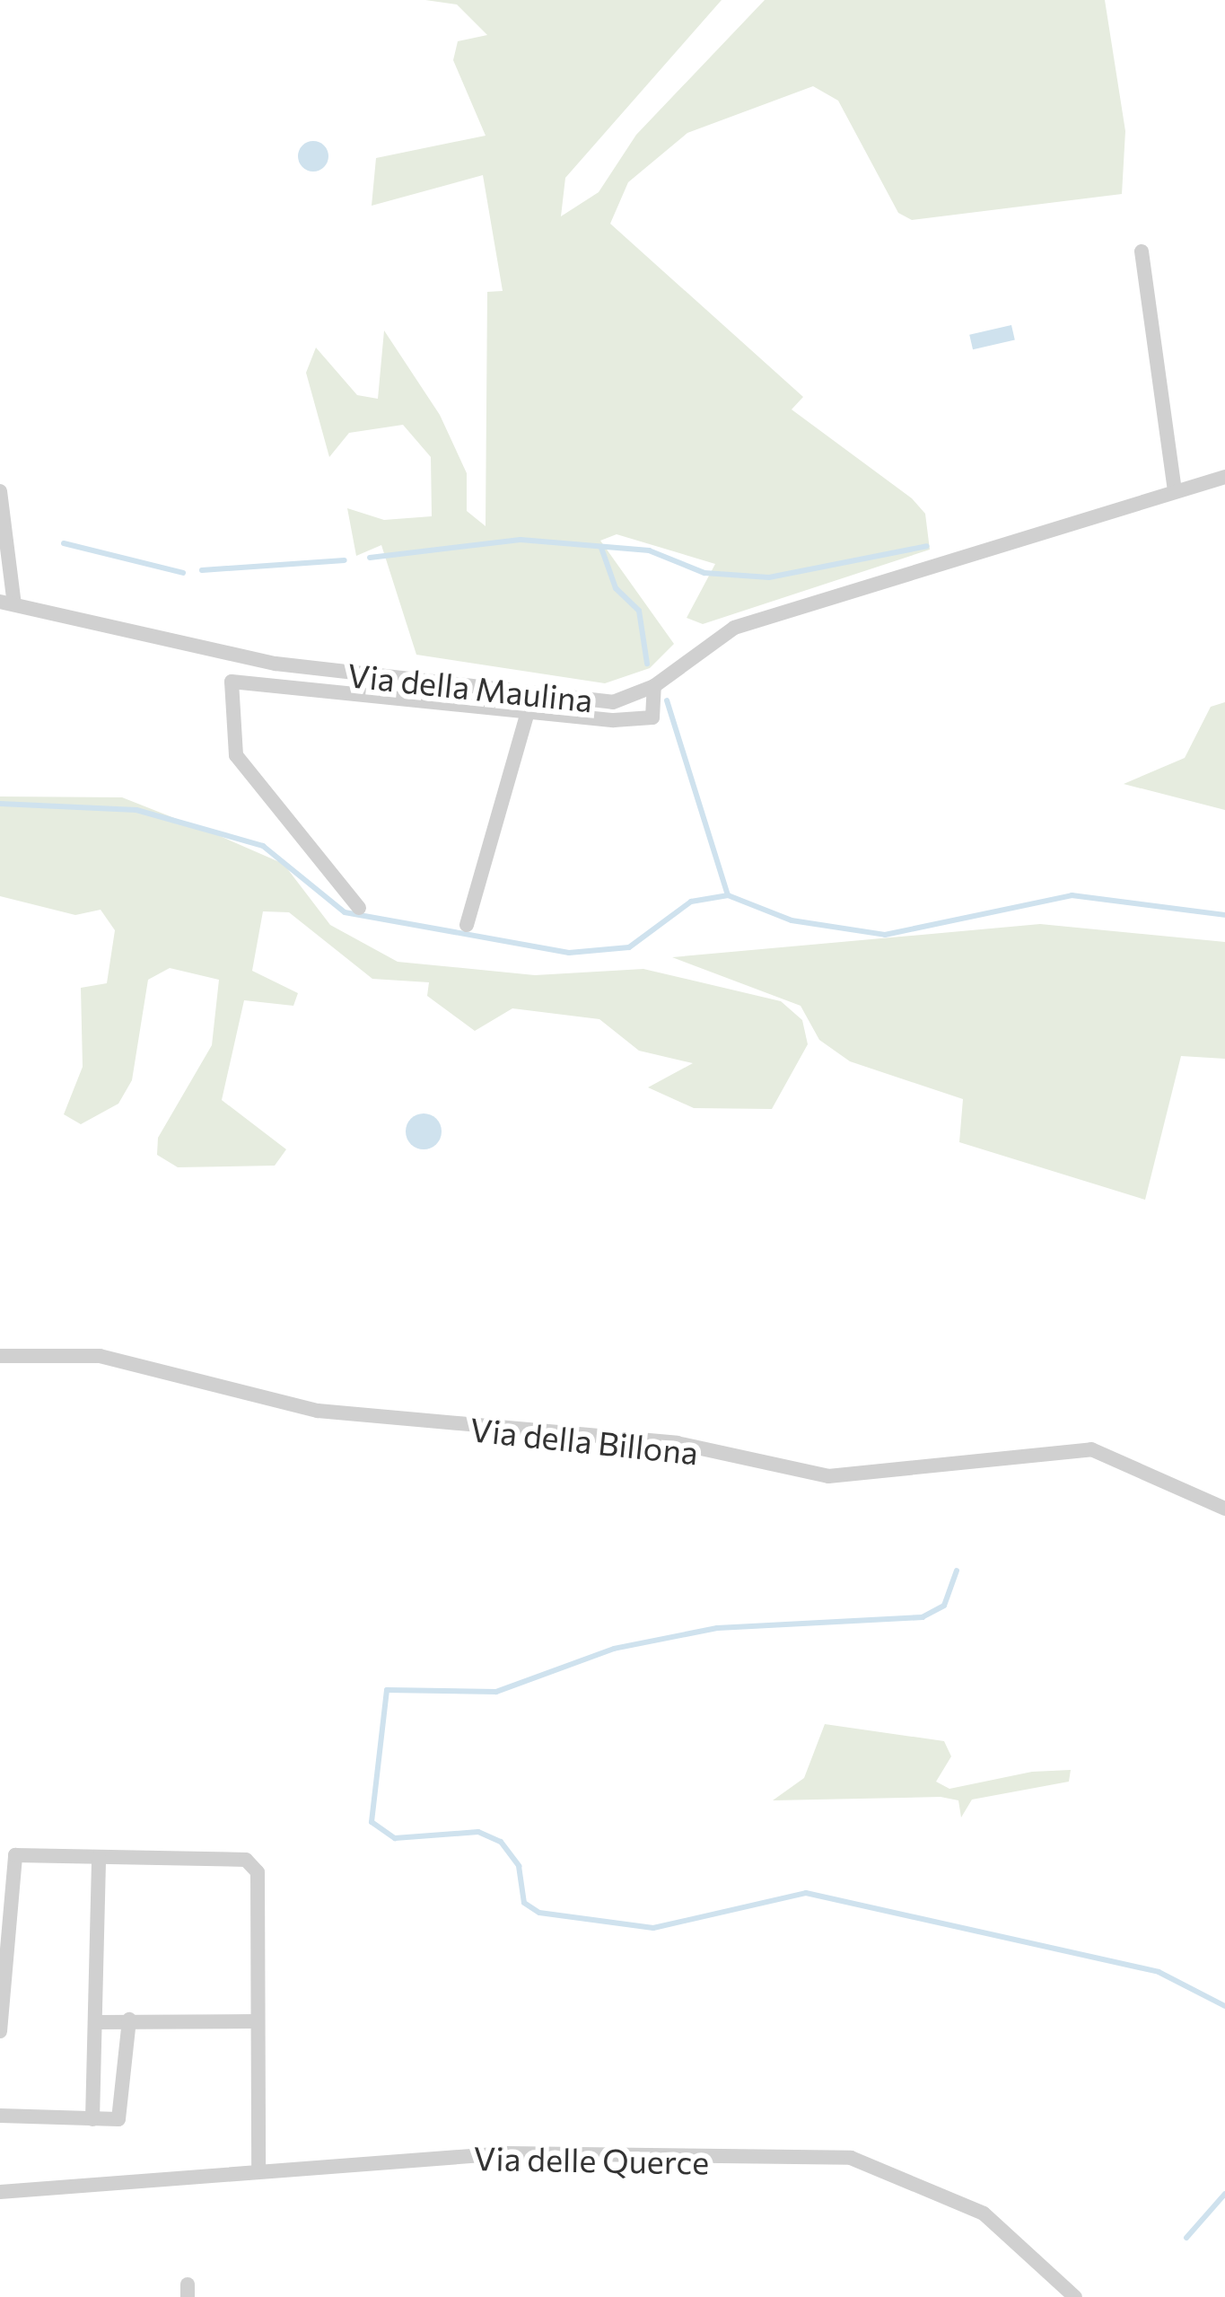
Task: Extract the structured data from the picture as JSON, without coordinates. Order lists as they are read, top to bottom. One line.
{"streets":{"street":["Via della Maulina","Via della Billona","Via delle Querce"]}}
